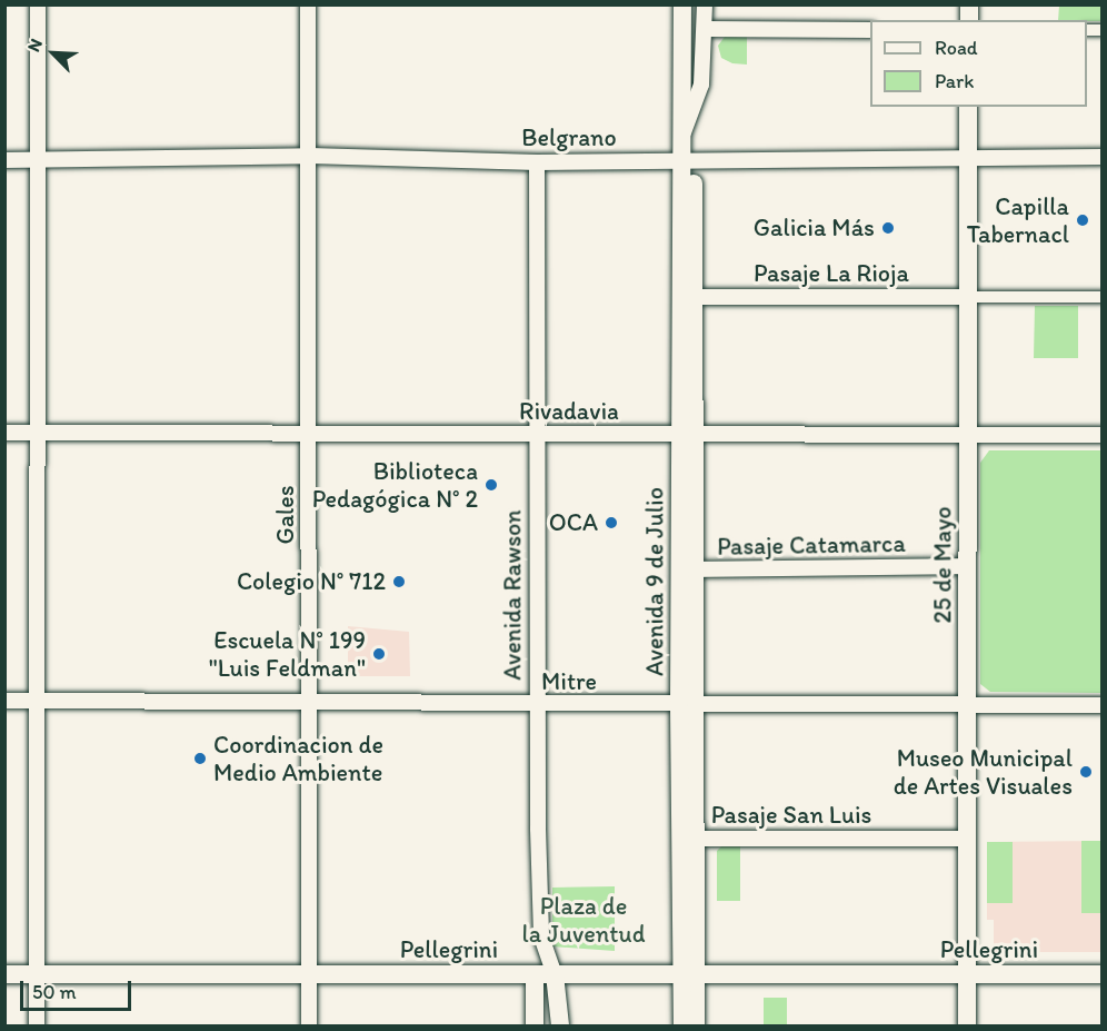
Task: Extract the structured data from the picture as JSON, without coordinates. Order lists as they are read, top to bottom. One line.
{"streets":{"street":["Belgrano","Pasaje La Rioja","Rivadavia","Gales","Pasaje Catamarca","25 de Mayo","Avenida 9 de Julio","Avenida Rawson","Mitre","Pasaje San Luis","Pellegrini"]},"crossings":[["Belgrano","Gales"],["Belgrano","25 de Mayo"],["Belgrano","Avenida 9 de Julio"],["Belgrano","Avenida Rawson"],["Pasaje La Rioja","25 de Mayo"],["Pasaje La Rioja","Avenida 9 de Julio"],["Rivadavia","Gales"],["Rivadavia","25 de Mayo"],["Rivadavia","Avenida 9 de Julio"],["Rivadavia","Avenida Rawson"],["Gales","Mitre"],["Gales","Pellegrini"],["Pasaje Catamarca","25 de Mayo"],["Pasaje Catamarca","Avenida 9 de Julio"],["25 de Mayo","Mitre"],["25 de Mayo","Pasaje San Luis"],["25 de Mayo","Pellegrini"],["Avenida 9 de Julio","Mitre"],["Avenida 9 de Julio","Pasaje San Luis"],["Avenida 9 de Julio","Pellegrini"],["Avenida Rawson","Mitre"],["Avenida Rawson","Pellegrini"]],"parks":["Plaza de la Juventud"],"places":["Capilla Tabernacl","Galicia Más","Biblioteca Pedagógica N° 2","OCA","Colegio N° 712","Escuela N° 199 \"Luis Feldman\"","Coordinacion de Medio Ambiente","Museo Municipal de Artes Visuales"],"legend":["Road","Park"],"scale_bar":"50 m","north":"top left"}
